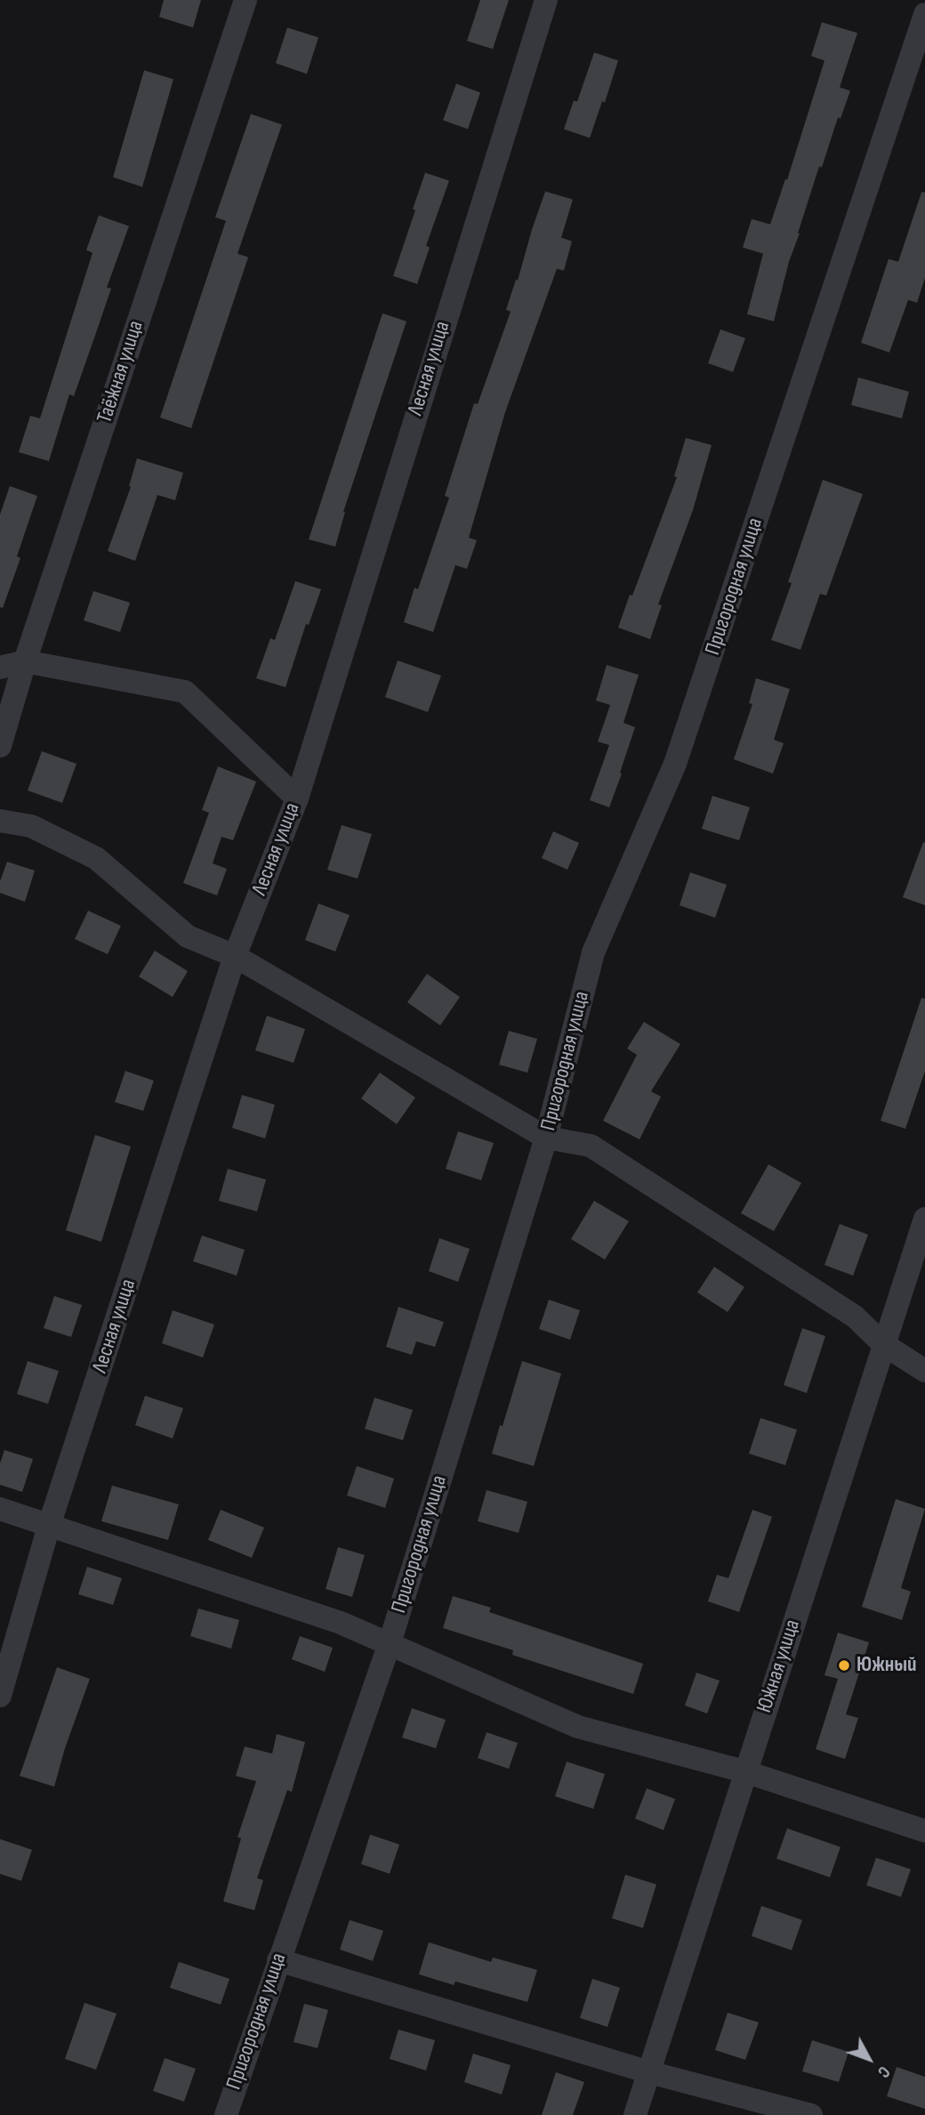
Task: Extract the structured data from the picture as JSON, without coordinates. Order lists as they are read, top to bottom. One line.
{"streets":{"street":["Лесная улица","Таёжная улица","Пригородная улица","Южная улица"]},"places":["Южный"],"north":"bottom right"}
